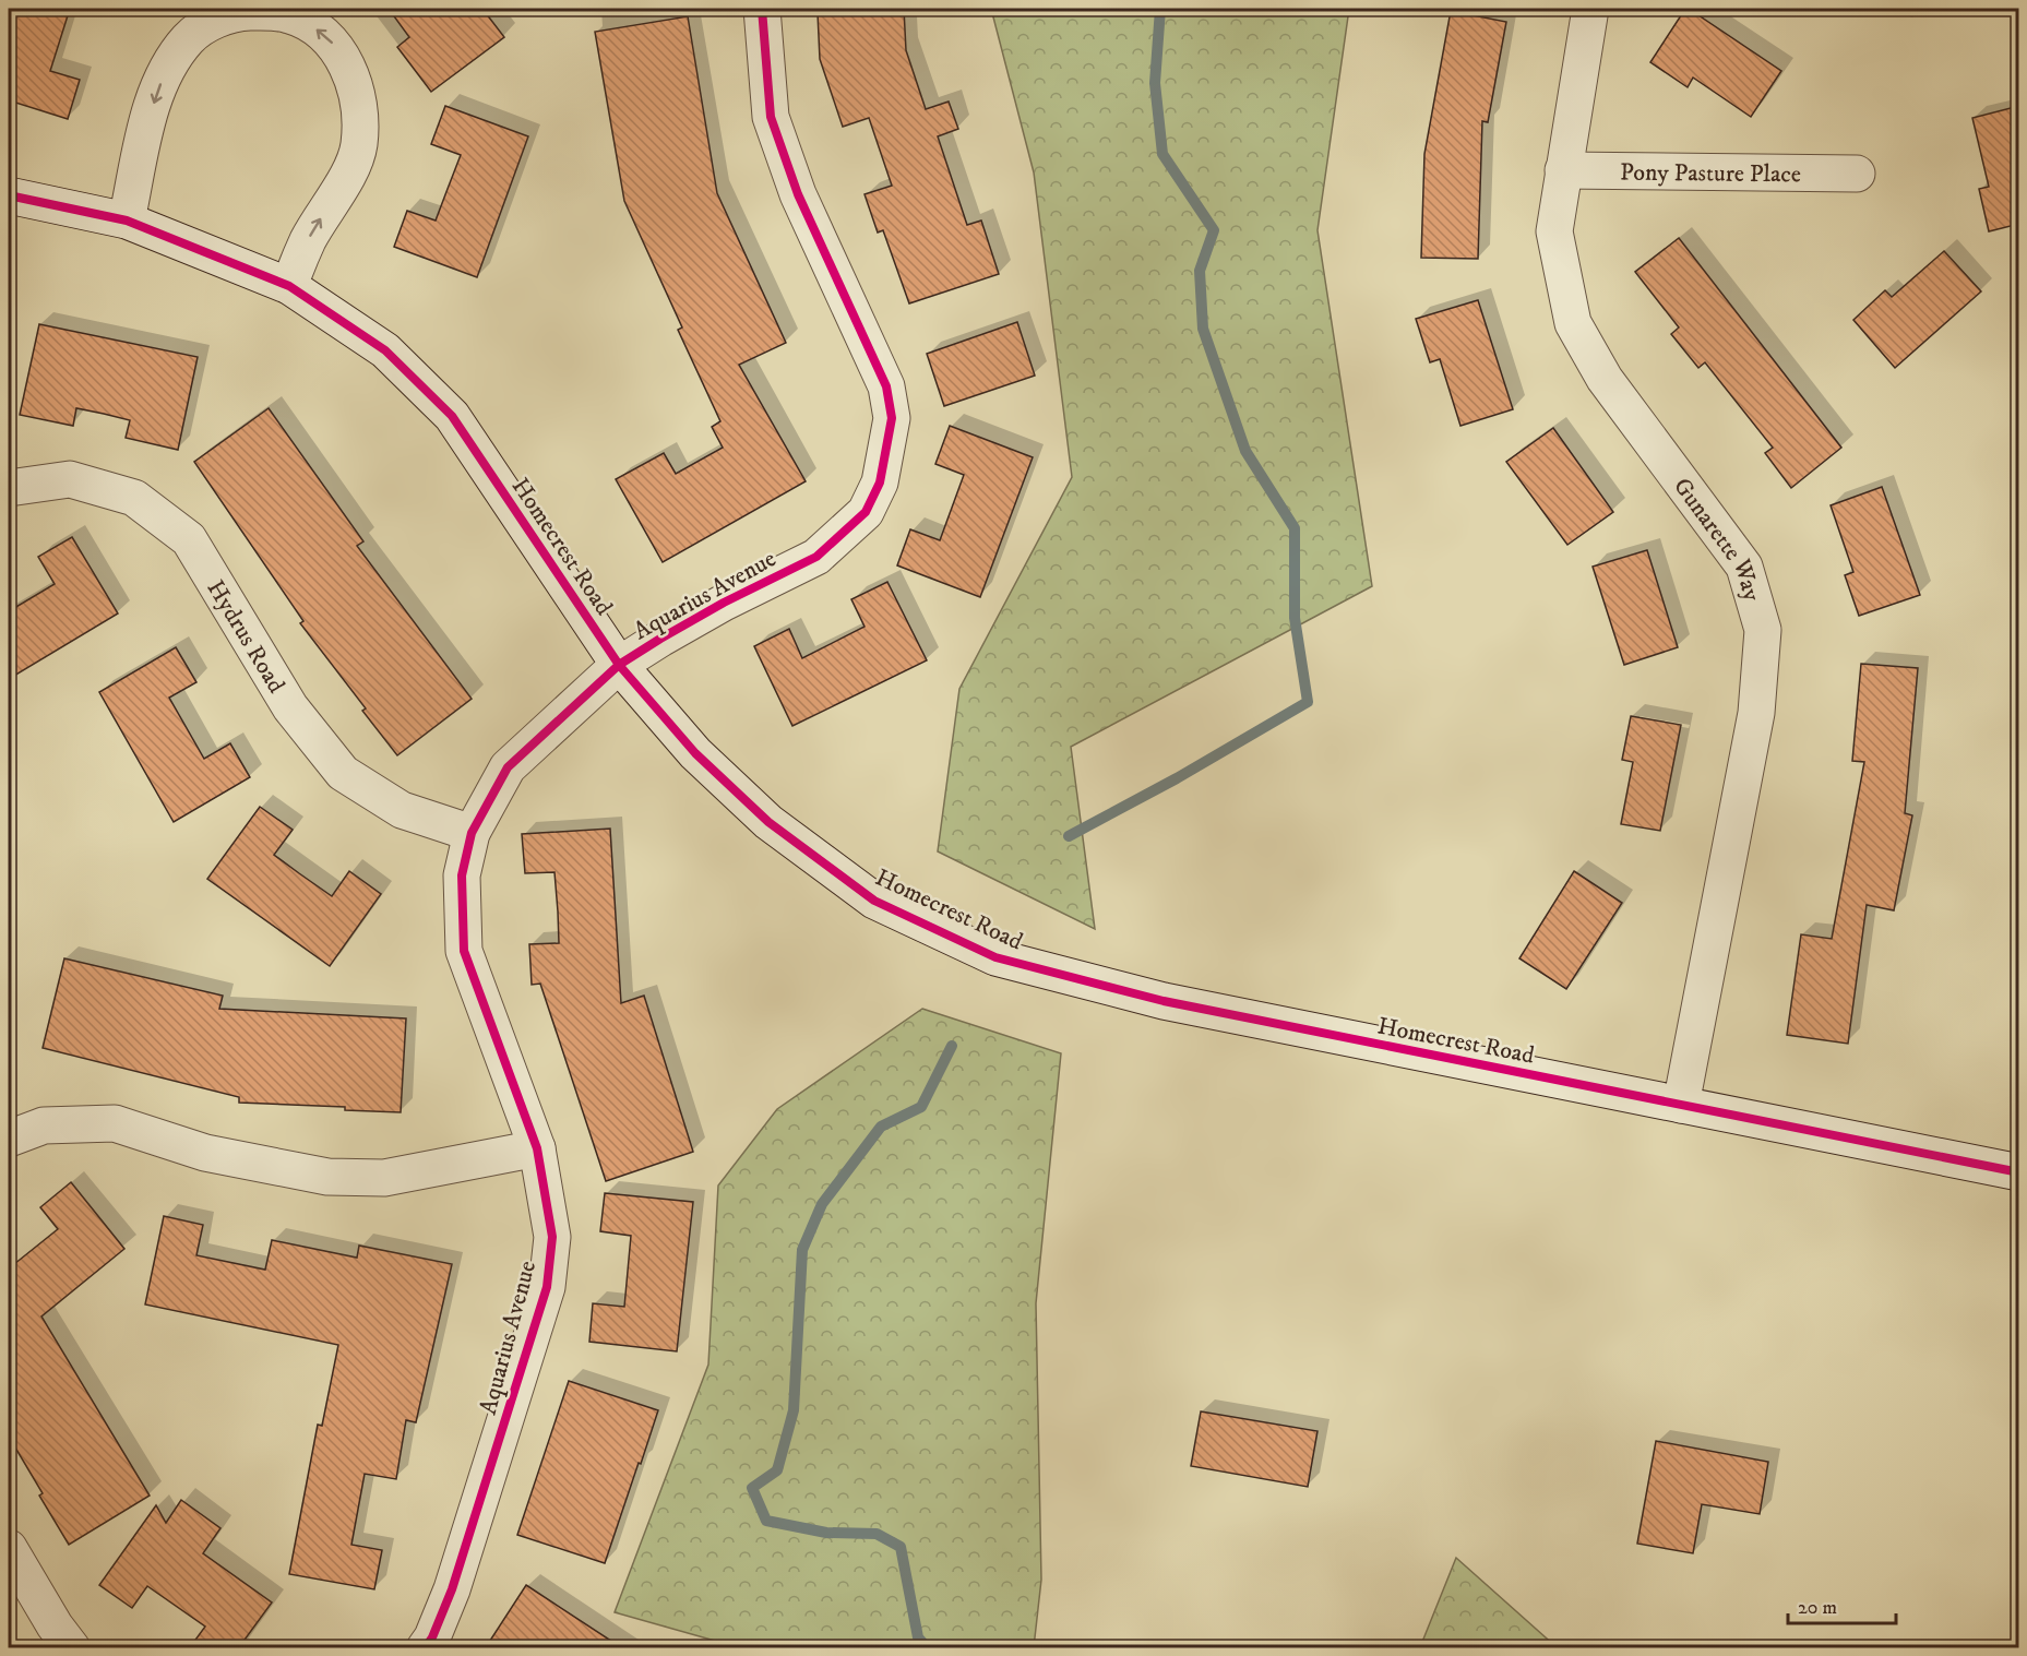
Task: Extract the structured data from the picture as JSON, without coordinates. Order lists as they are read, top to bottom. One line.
{"streets":{"street":["Pony Pasture Place","Gunarette Way","Homecrest Road","Aquarius Avenue","Hydrus Road"]},"crossings":[["Pony Pasture Place","Gunarette Way"],["Gunarette Way","Homecrest Road"],["Homecrest Road","Aquarius Avenue"],["Aquarius Avenue","Hydrus Road"]],"scale_bar":"20 m"}
